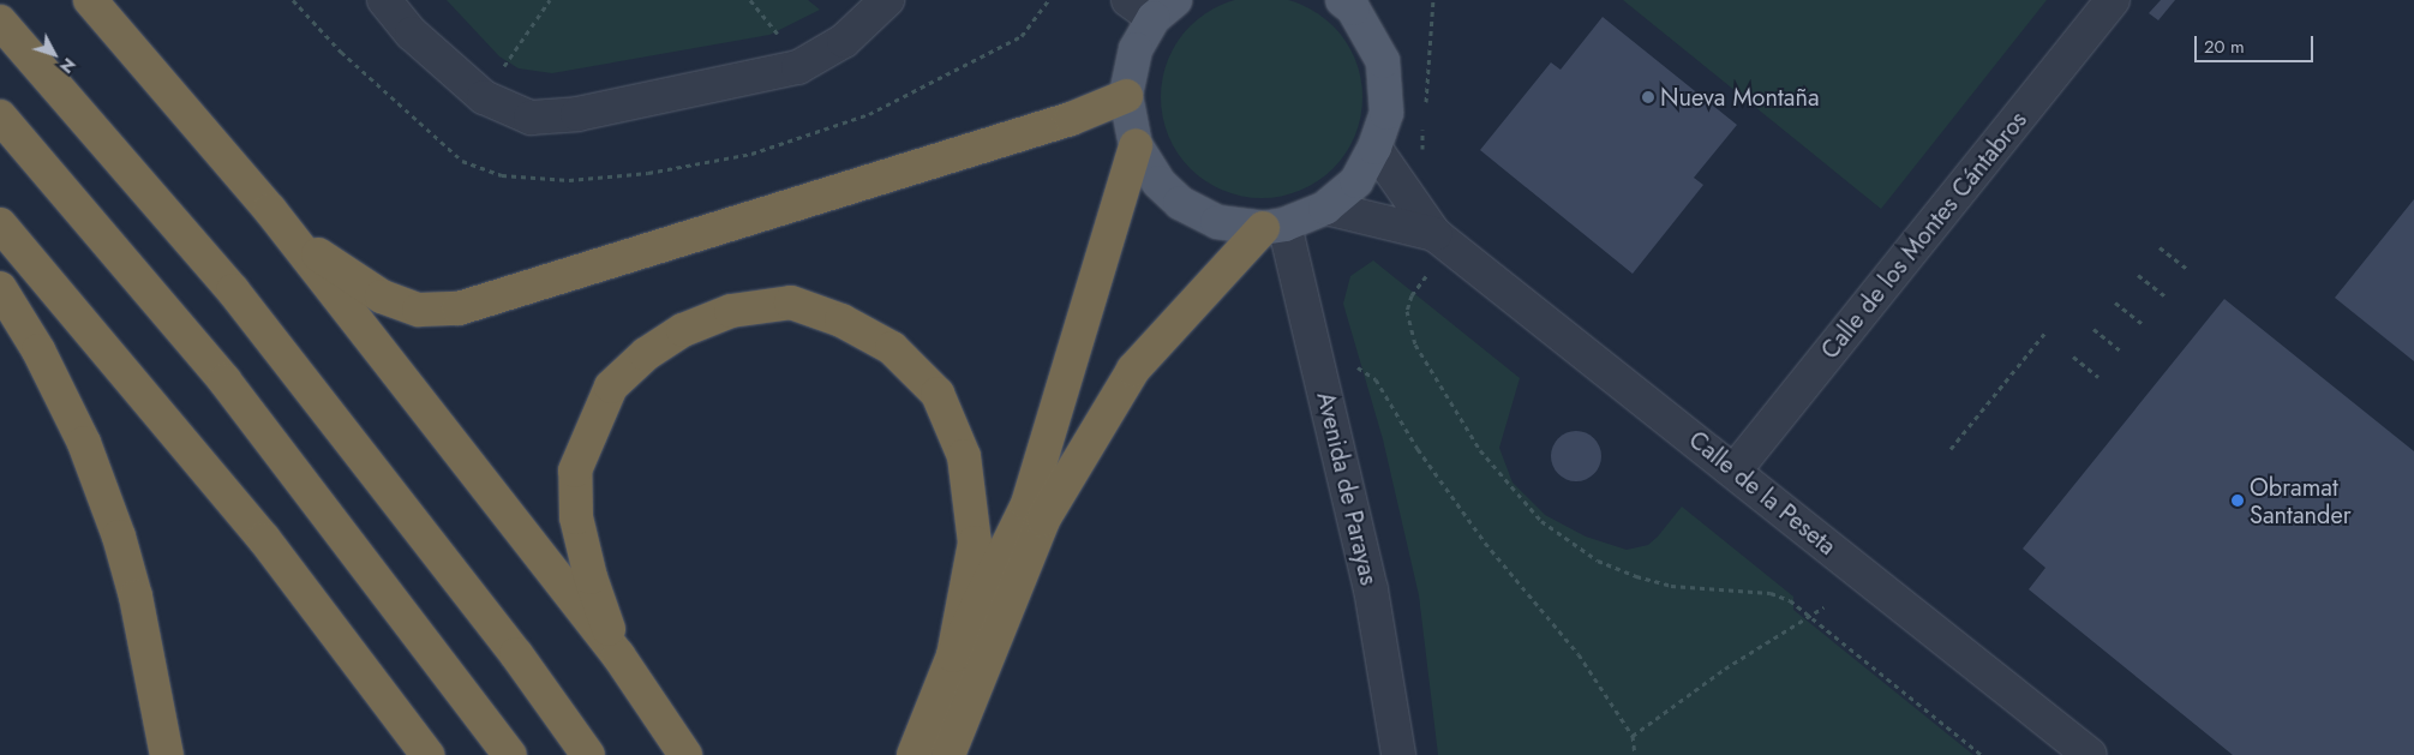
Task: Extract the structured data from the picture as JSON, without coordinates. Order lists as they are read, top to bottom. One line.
{"streets":{"street":["Calle de los Montes Cántabros","Avenida de Parayas","Calle de la Peseta"]},"crossings":[["Calle de los Montes Cántabros","Calle de la Peseta"]],"places":["Nueva Montaña","Obramat Santander"],"scale_bar":"20 m","north":"bottom right"}
